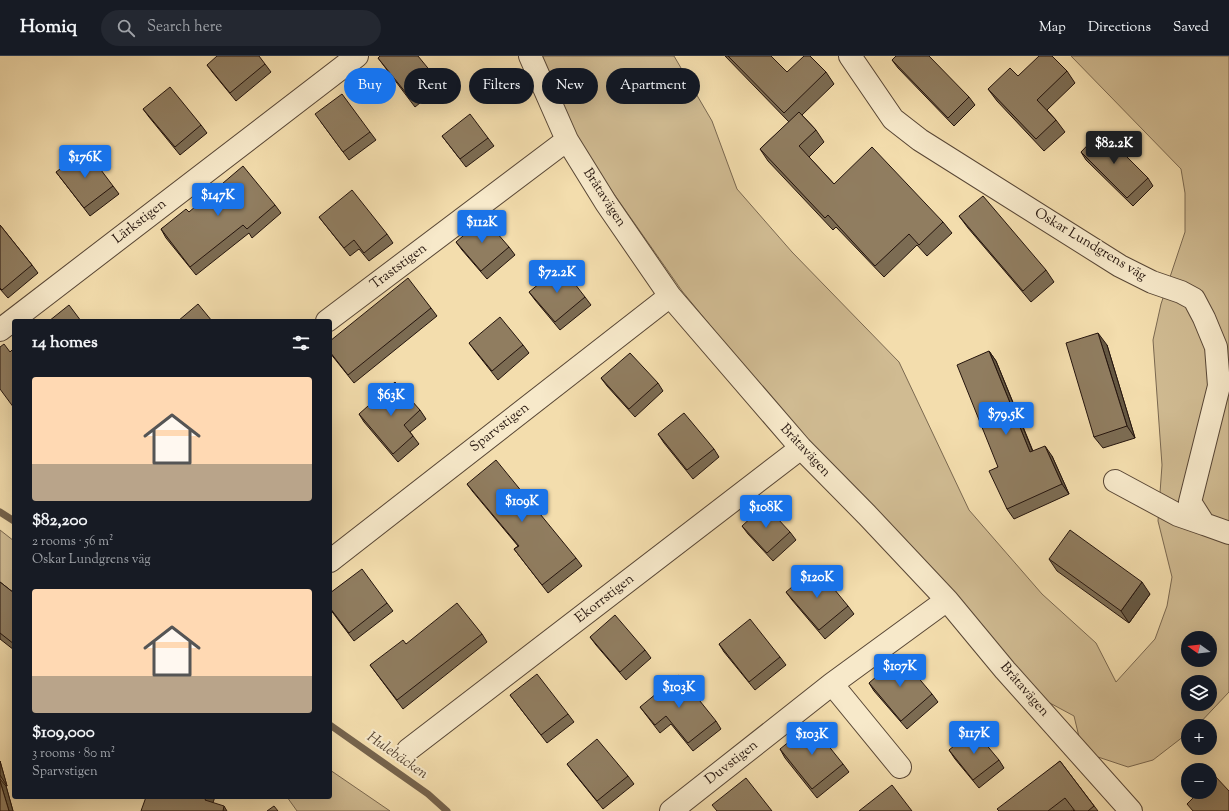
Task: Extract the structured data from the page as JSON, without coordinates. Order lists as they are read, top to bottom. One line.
{"streets":{"street":["Bråtavägen","Lärkstigen","Oskar Lundgrens väg","Traststigen","Sparvstigen","Ekorrstigen","Duvstigen"]},"crossings":[["Bråtavägen","Traststigen"],["Bråtavägen","Sparvstigen"],["Bråtavägen","Ekorrstigen"],["Bråtavägen","Duvstigen"]],"water":["Hulebäcken"],"north":"left","page":{"header":"Homiq","search":"Search here","nav":["Map","Directions","Saved"],"chip":["Buy","Rent","Filters","New","Apartment"],"price":["$82.2K","$176K","$147K","$112K","$72.2K","$63K","$79.5K","$109K","$108K","$120K","$107K","$103K","$117K","$103K"],"heading":"14 homes","list":[{"name":"$82,200","note":"2 rooms · 56 m² · Oskar Lundgrens väg"},{"name":"$109,000","note":"3 rooms · 80 m² · Sparvstigen"}],"map_buttons":["+","−"]}}
